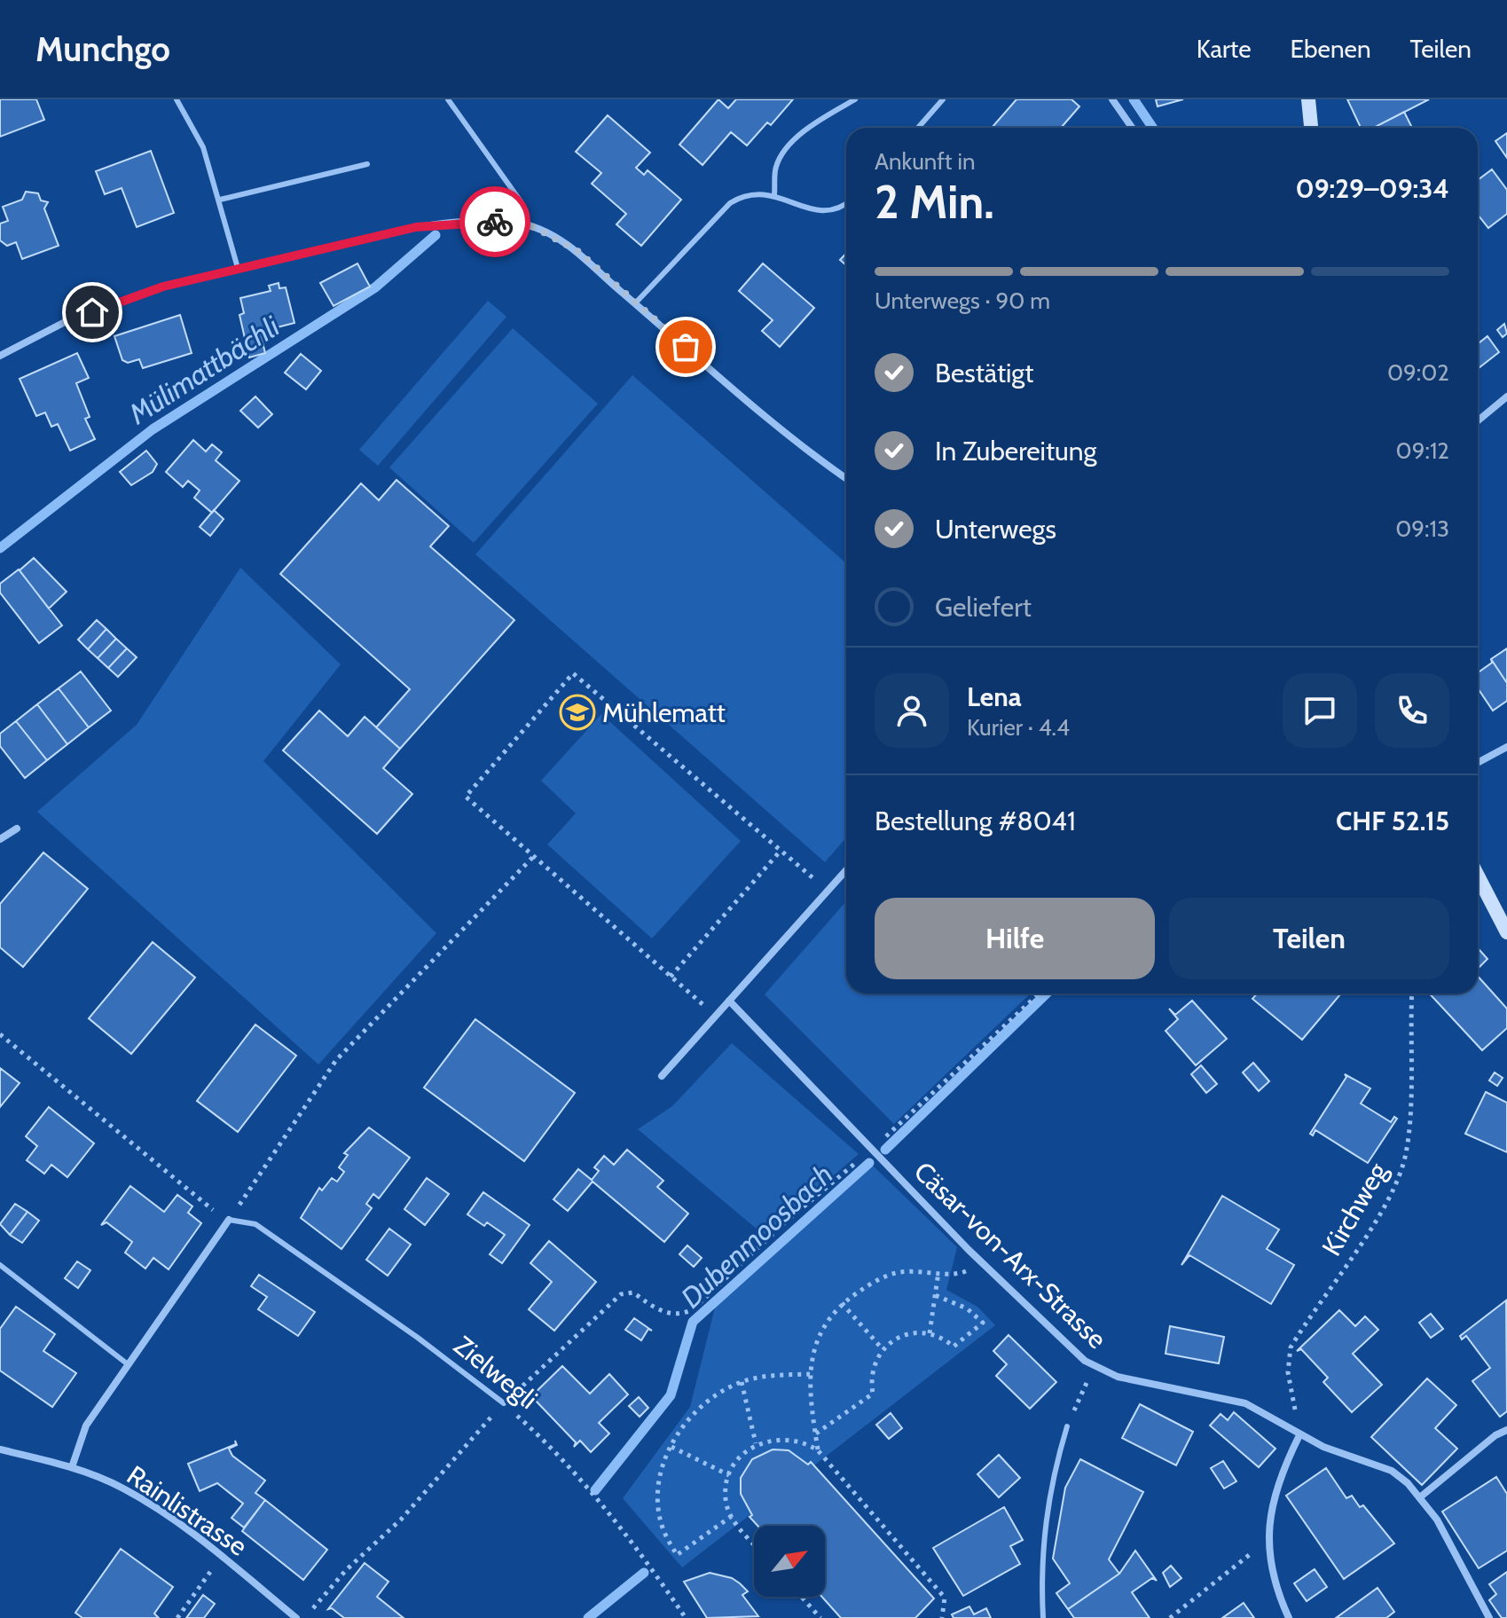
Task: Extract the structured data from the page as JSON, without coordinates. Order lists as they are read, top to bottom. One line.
{"streets":{"street":["Cäsar-von-Arx-Strasse","Rainlistrasse"],"lane":["Zielwegli"],"path":["Kirchweg"]},"crossings":[["Kirchweg","Cäsar-von-Arx-Strasse"]],"water":["Mülimattbächli","Dubenmoosbach"],"places":{"school or university":["Mühlematt"]},"north":"top right","page":{"header":"Munchgo","nav":["Karte","Ebenen","Teilen"],"heading":["2 Min.","Ankunft in","09:29–09:34"],"panel":["Lena","Kurier · 4.4","Bestellung #8041","CHF 52.15"],"bar":"Unterwegs · 90 m","list":[["Bestätigt","09:02"],["In Zubereitung","09:12"],["Unterwegs","09:13"],"Geliefert"],"buttons":["Hilfe","Teilen"]}}
